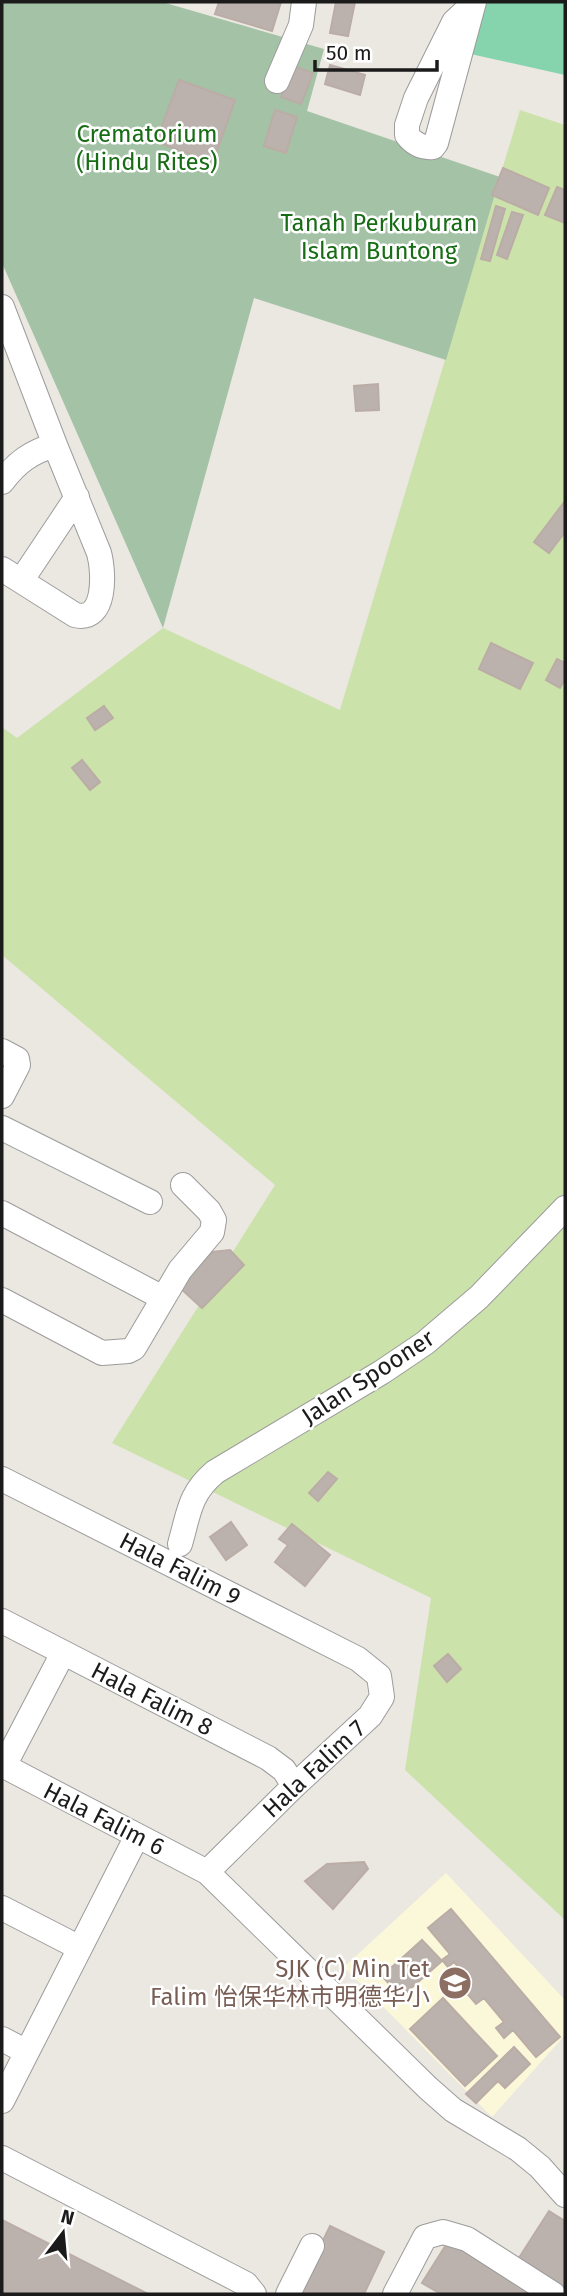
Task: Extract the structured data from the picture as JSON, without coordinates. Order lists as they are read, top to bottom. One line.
{"streets":{"street":["Jalan Spooner","Hala Falim 9","Hala Falim 8","Hala Falim 7","Hala Falim 6"]},"crossings":[["Hala Falim 9","Hala Falim 7"],["Hala Falim 8","Hala Falim 7"],["Hala Falim 7","Hala Falim 6"]],"parks":["Crematorium (Hindu Rites)","Tanah Perkuburan Islam Buntong"],"places":{"school or university":["SJK (C) Min Tet Falim 怡保华林市明德华小"]},"scale_bar":"50 m","north":"top"}
